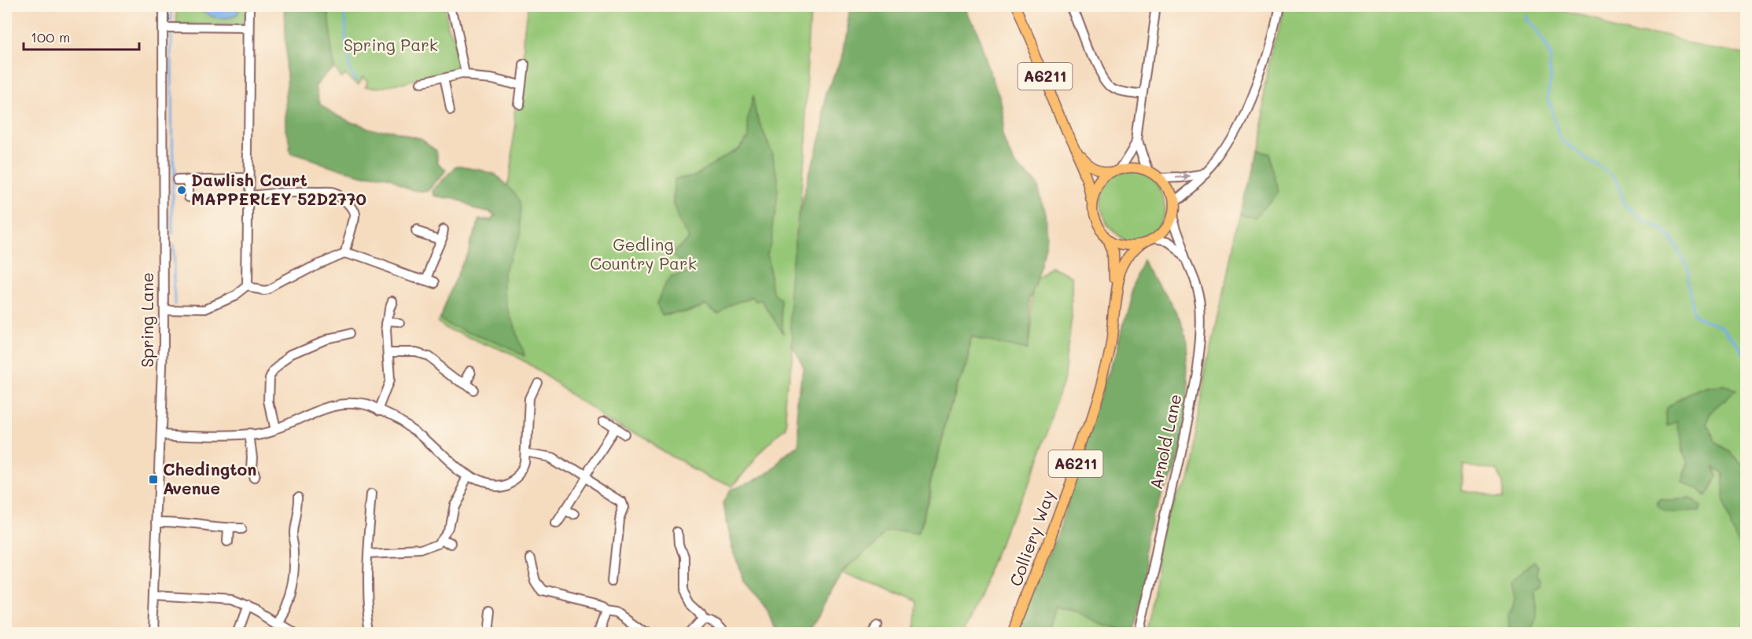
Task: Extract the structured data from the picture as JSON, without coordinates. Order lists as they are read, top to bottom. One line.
{"streets":{"main road":["A6211","Colliery Way"],"street":["Spring Lane","Arnold Lane"]},"crossings":[["A6211","Arnold Lane"],["A6211","Colliery Way"],["Arnold Lane","Colliery Way"]],"parks":["Spring Park","Gedling Country Park"],"places":{"other":["Dawlish Court MAPPERLEY 52D2770"],"transit":["Chedington Avenue"]},"scale_bar":"100 m"}
